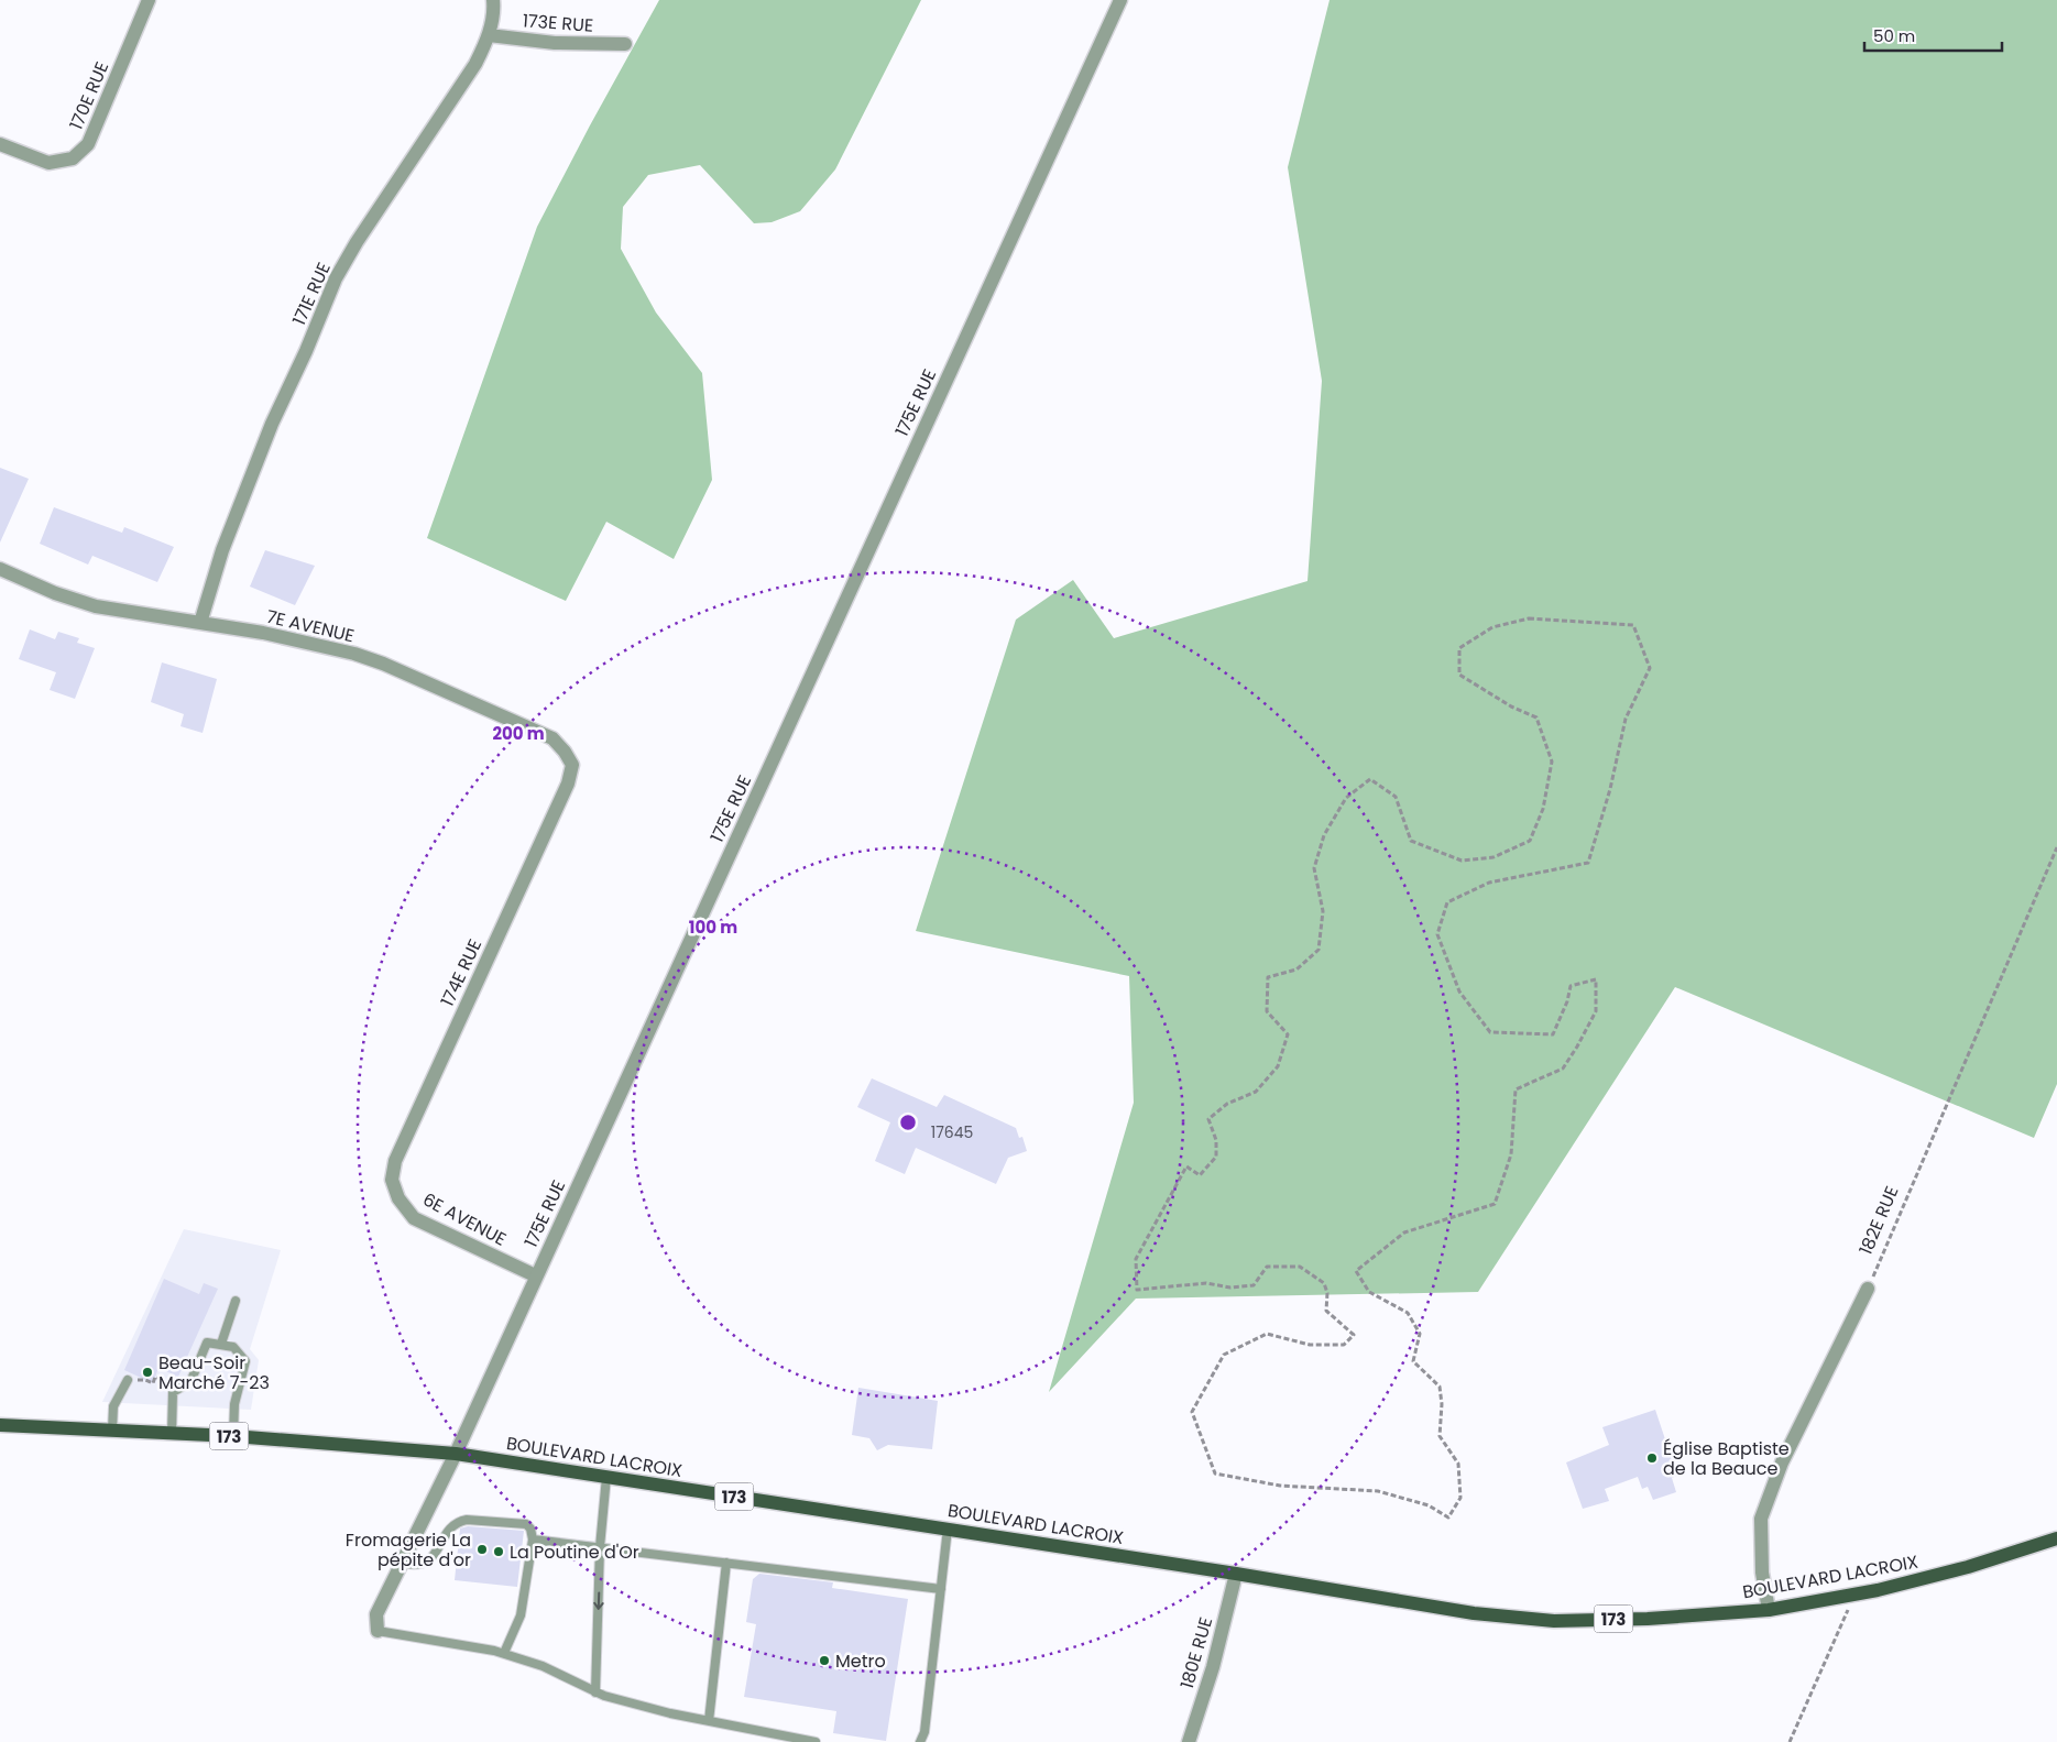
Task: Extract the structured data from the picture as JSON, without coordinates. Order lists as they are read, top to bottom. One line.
{"streets":{"main road":["173","BOULEVARD LACROIX"],"street":["173E RUE","170E RUE","171E RUE","175E RUE","7E AVENUE","174E RUE","6E AVENUE","180E RUE"],"path":["182E RUE"]},"crossings":[["173E RUE","171E RUE"],["171E RUE","7E AVENUE"],["175E RUE","6E AVENUE"],["175E RUE","BOULEVARD LACROIX"],["7E AVENUE","174E RUE"],["174E RUE","6E AVENUE"],["BOULEVARD LACROIX","180E RUE"]],"places":["Beau-Soir Marché 7-23","Église Baptiste de la Beauce","Fromagerie La pépite d'or","La Poutine d'Or","Metro"],"house_numbers":["17645"],"scale_bar":"50 m","rings":["200 m","100 m"]}
